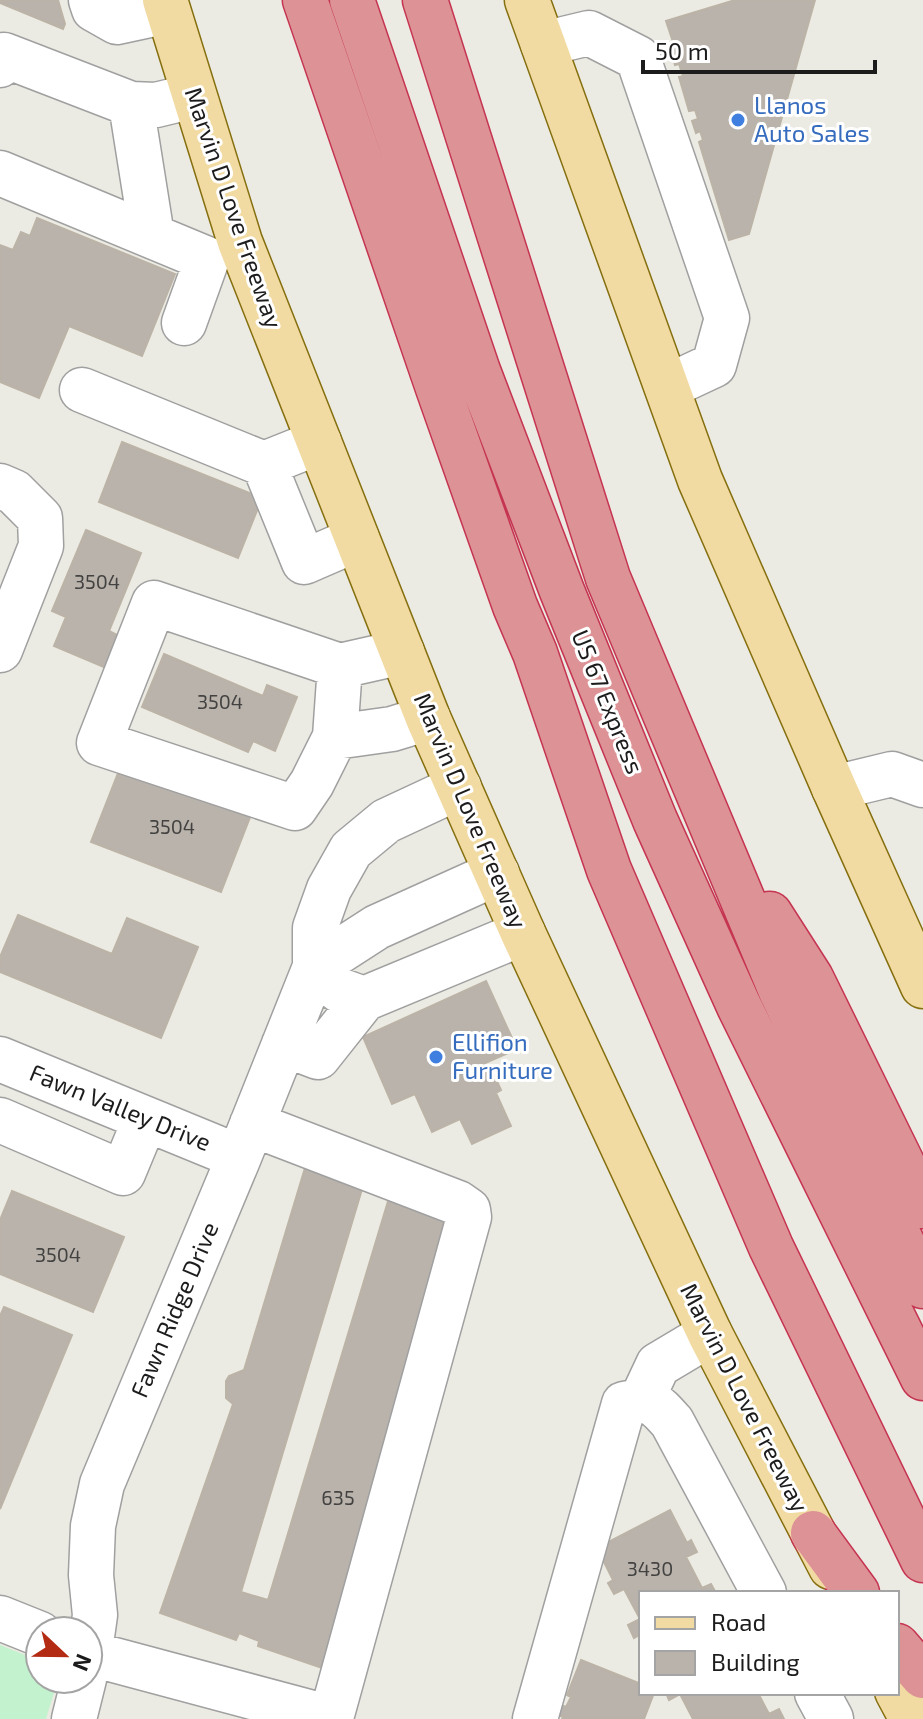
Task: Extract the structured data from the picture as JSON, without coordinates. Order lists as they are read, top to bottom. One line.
{"streets":{"highway":["US 67 Express"],"main road":["Marvin D Love Freeway"],"street":["Fawn Valley Drive","Fawn Ridge Drive"]},"crossings":[["Marvin D Love Freeway","Fawn Ridge Drive"],["Fawn Valley Drive","Fawn Ridge Drive"]],"places":["Llanos Auto Sales","Ellifion Furniture"],"house_numbers":["3504","3504","3504","3504","635","3430"],"legend":["Road","Building"],"scale_bar":"50 m","north":"right"}
